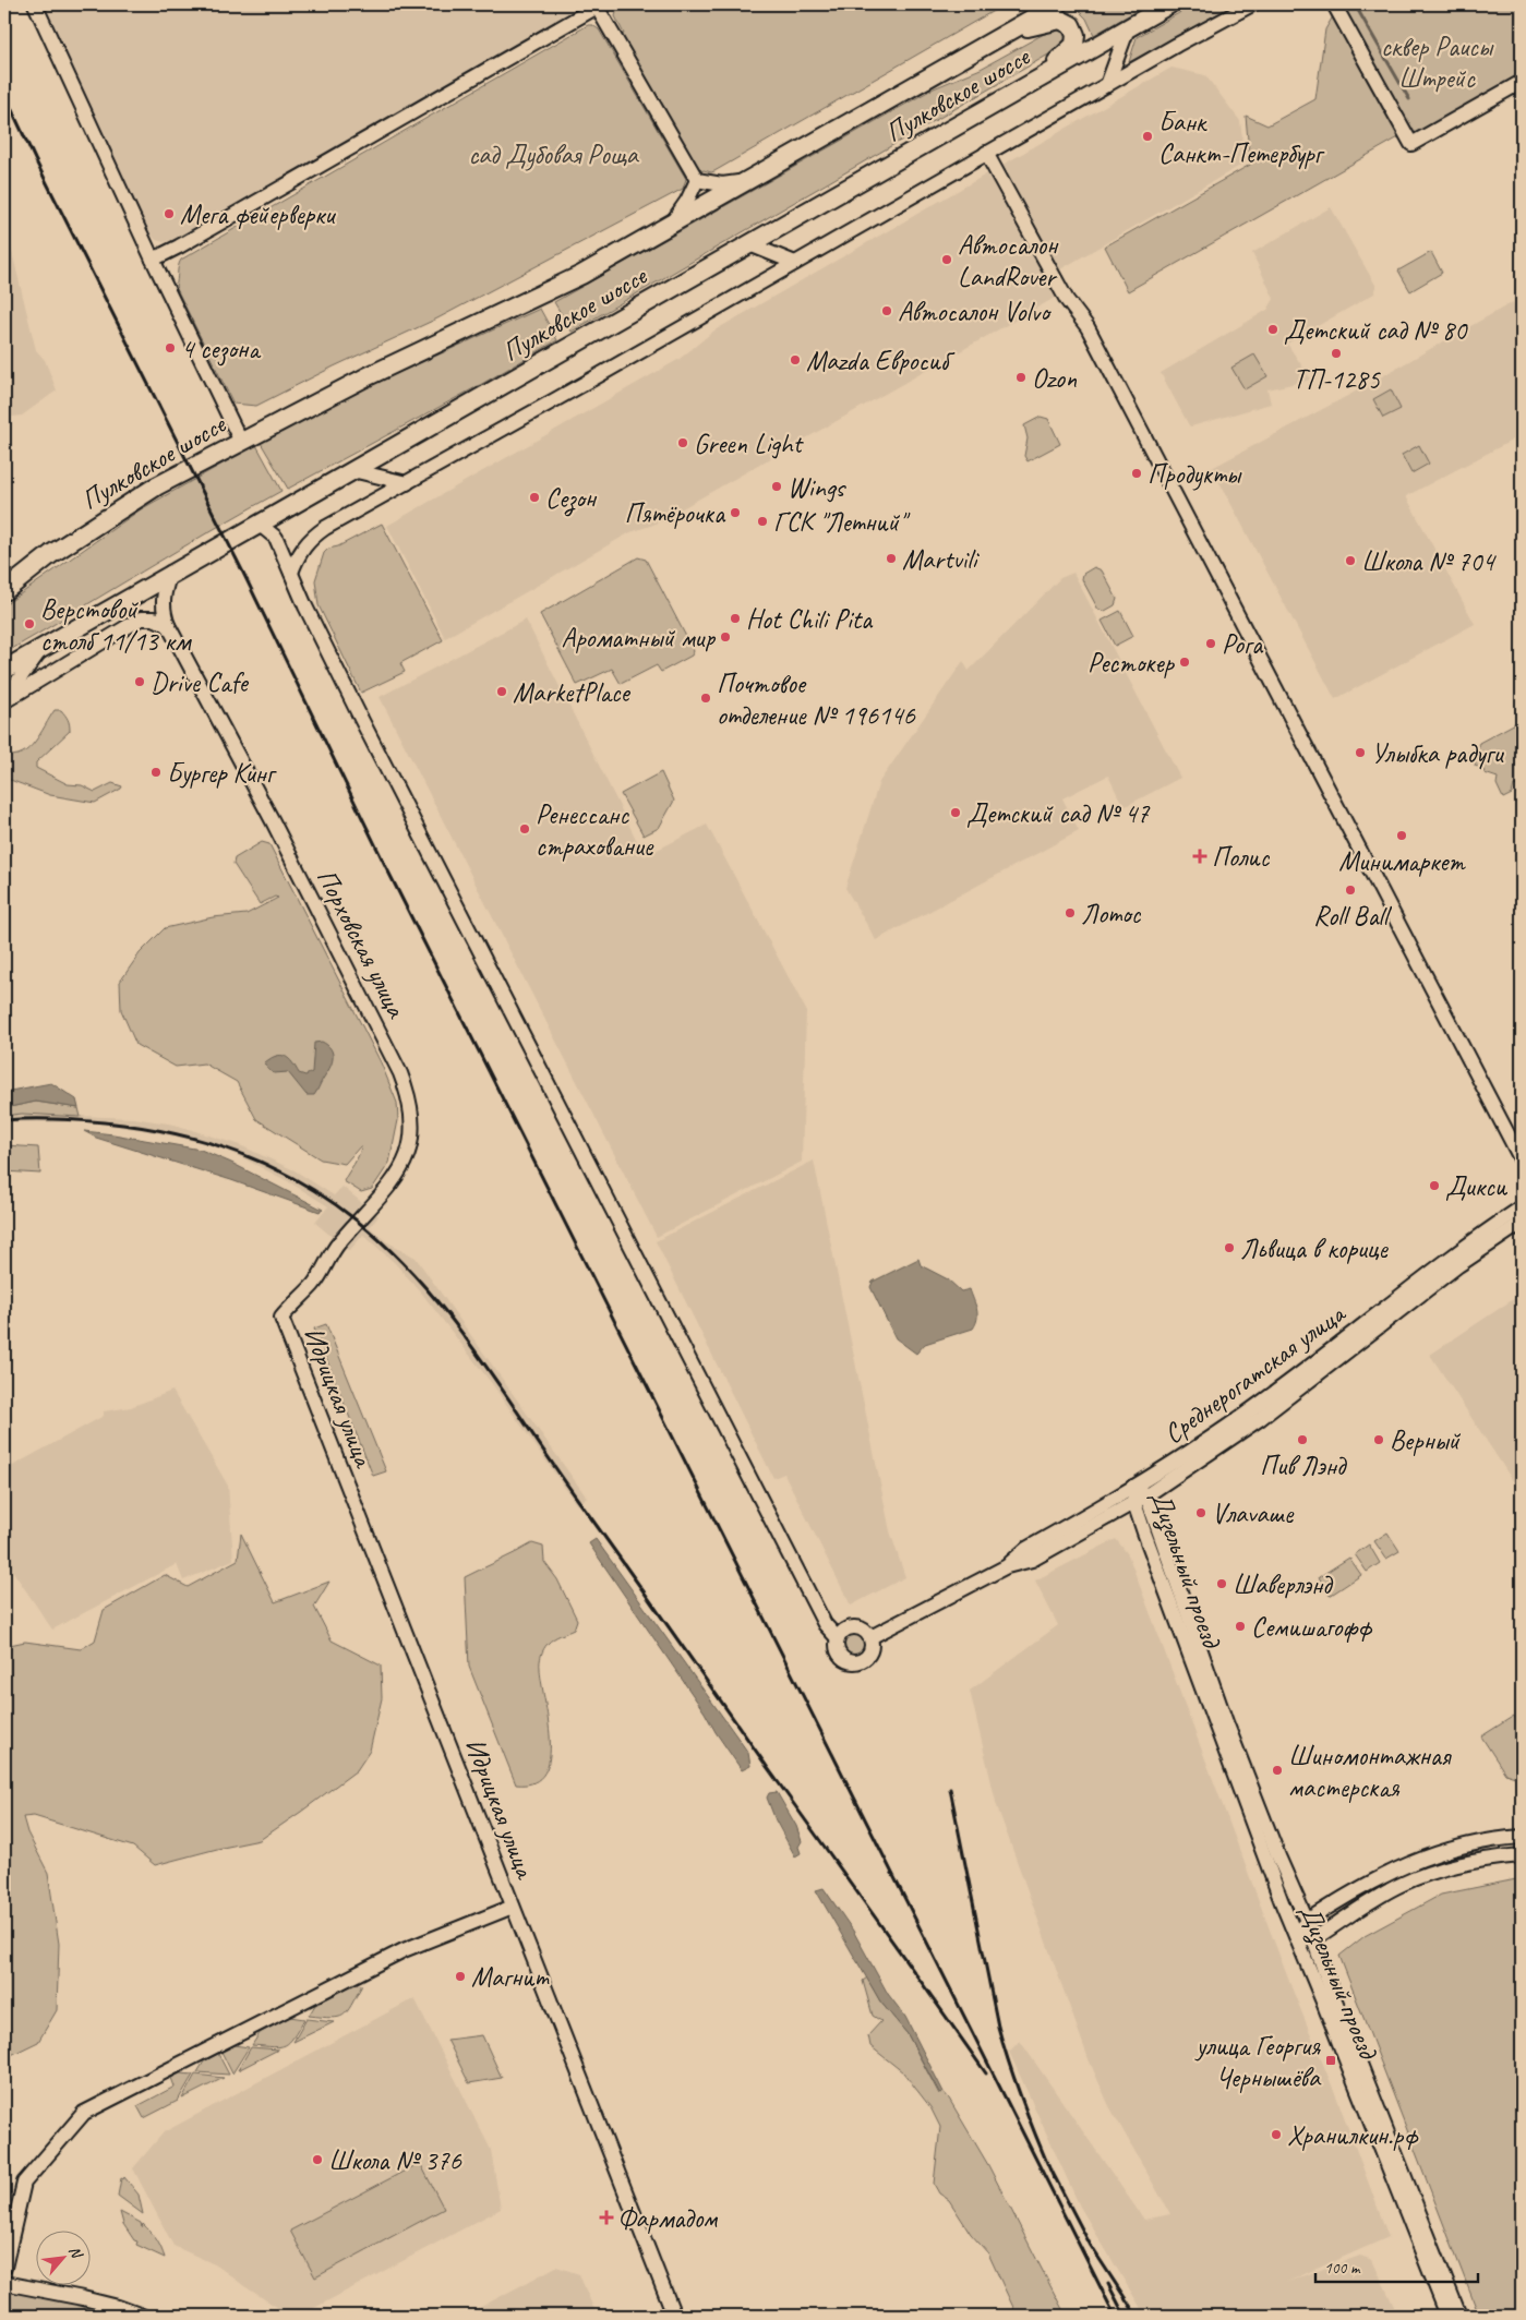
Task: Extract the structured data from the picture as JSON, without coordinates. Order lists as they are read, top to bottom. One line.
{"streets":{"main road":["Пулковское шоссе"],"street":["Порховская улица","Среднерогатская улица","Идрицкая улица","Дизельный проезд"]},"crossings":[["Пулковское шоссе","Порховская улица"],["Порховская улица","Идрицкая улица"],["Среднерогатская улица","Дизельный проезд"]],"parks":["сквер Раисы Штрейс","сад Дубовая Роща"],"places":{"other":["Банк Санкт-Петербург","Мега фейерверки","Автосалон LandRover","Автосалон Volvo","Детский сад № 80","4 сезона","ТП-1285","Mazda Евросиб","Ozon","Green Light","Продукты","Wings","Сезон","Пятёрочка","ГСК \"Летний\"","Martvili","Школа № 704","Hot Chili Pita","Верстовой столб 11/13 км","Ароматный мир","Рога","Рестокер","Drive Cafe","MarketPlace","Почтовое отделение № 196146","Улыбка радуги","Бургер Кинг","Детский сад № 47","Ренессанс страхование","Минимаркет","Roll Ball","Лотос","Дикси","Львица в корице","Пив Лэнд","Верный","Vлаvаше","Шаверлэнд","Семишагофф","Шиномонтажная мастерская","Магнит","Хранилкин.рф","Школа № 376"],"health":["Полис","Фармадом"],"transit":["улица Георгия Чернышёва"]},"scale_bar":"100 m","north":"top right"}
